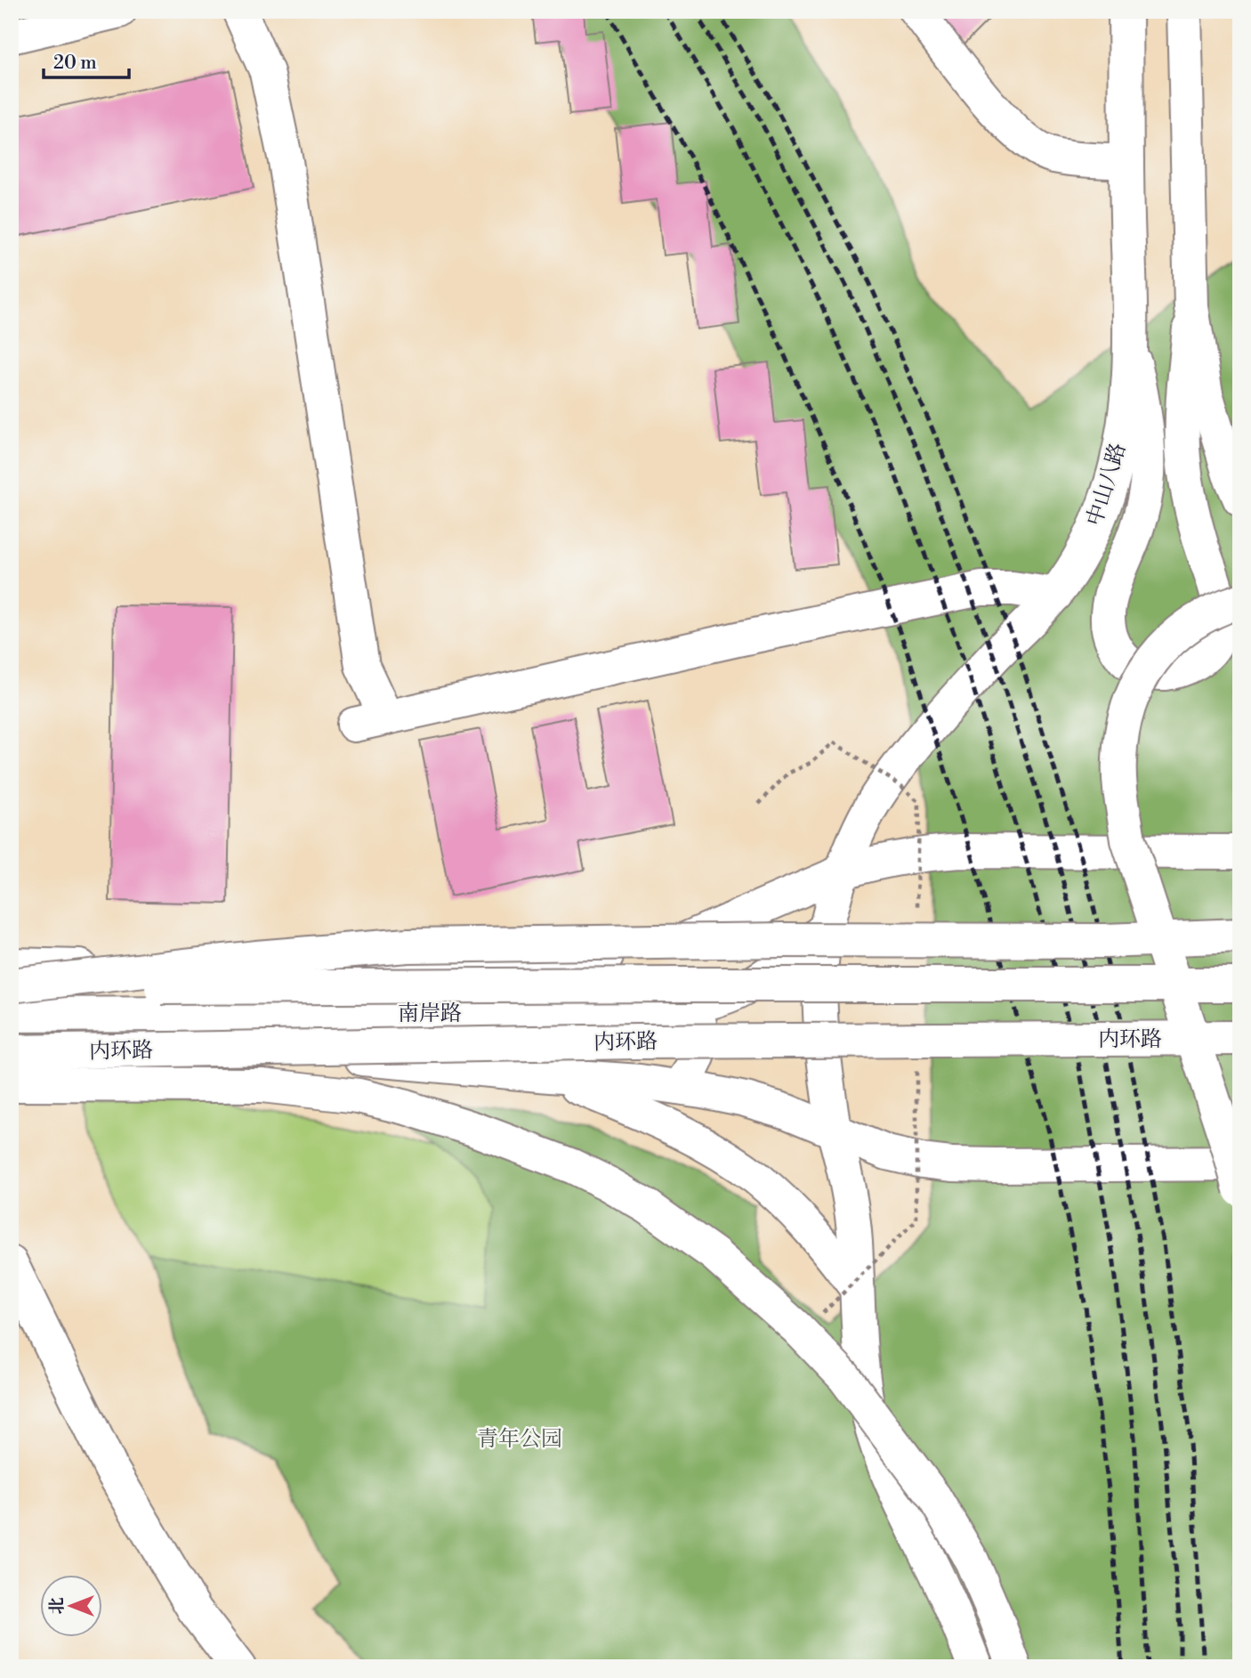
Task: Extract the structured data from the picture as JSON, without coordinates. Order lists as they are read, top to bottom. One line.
{"streets":{"main road":["中山八路","南岸路","内环路"]},"crossings":[["中山八路","南岸路"]],"parks":["青年公园"],"scale_bar":"20 m","north":"left"}
